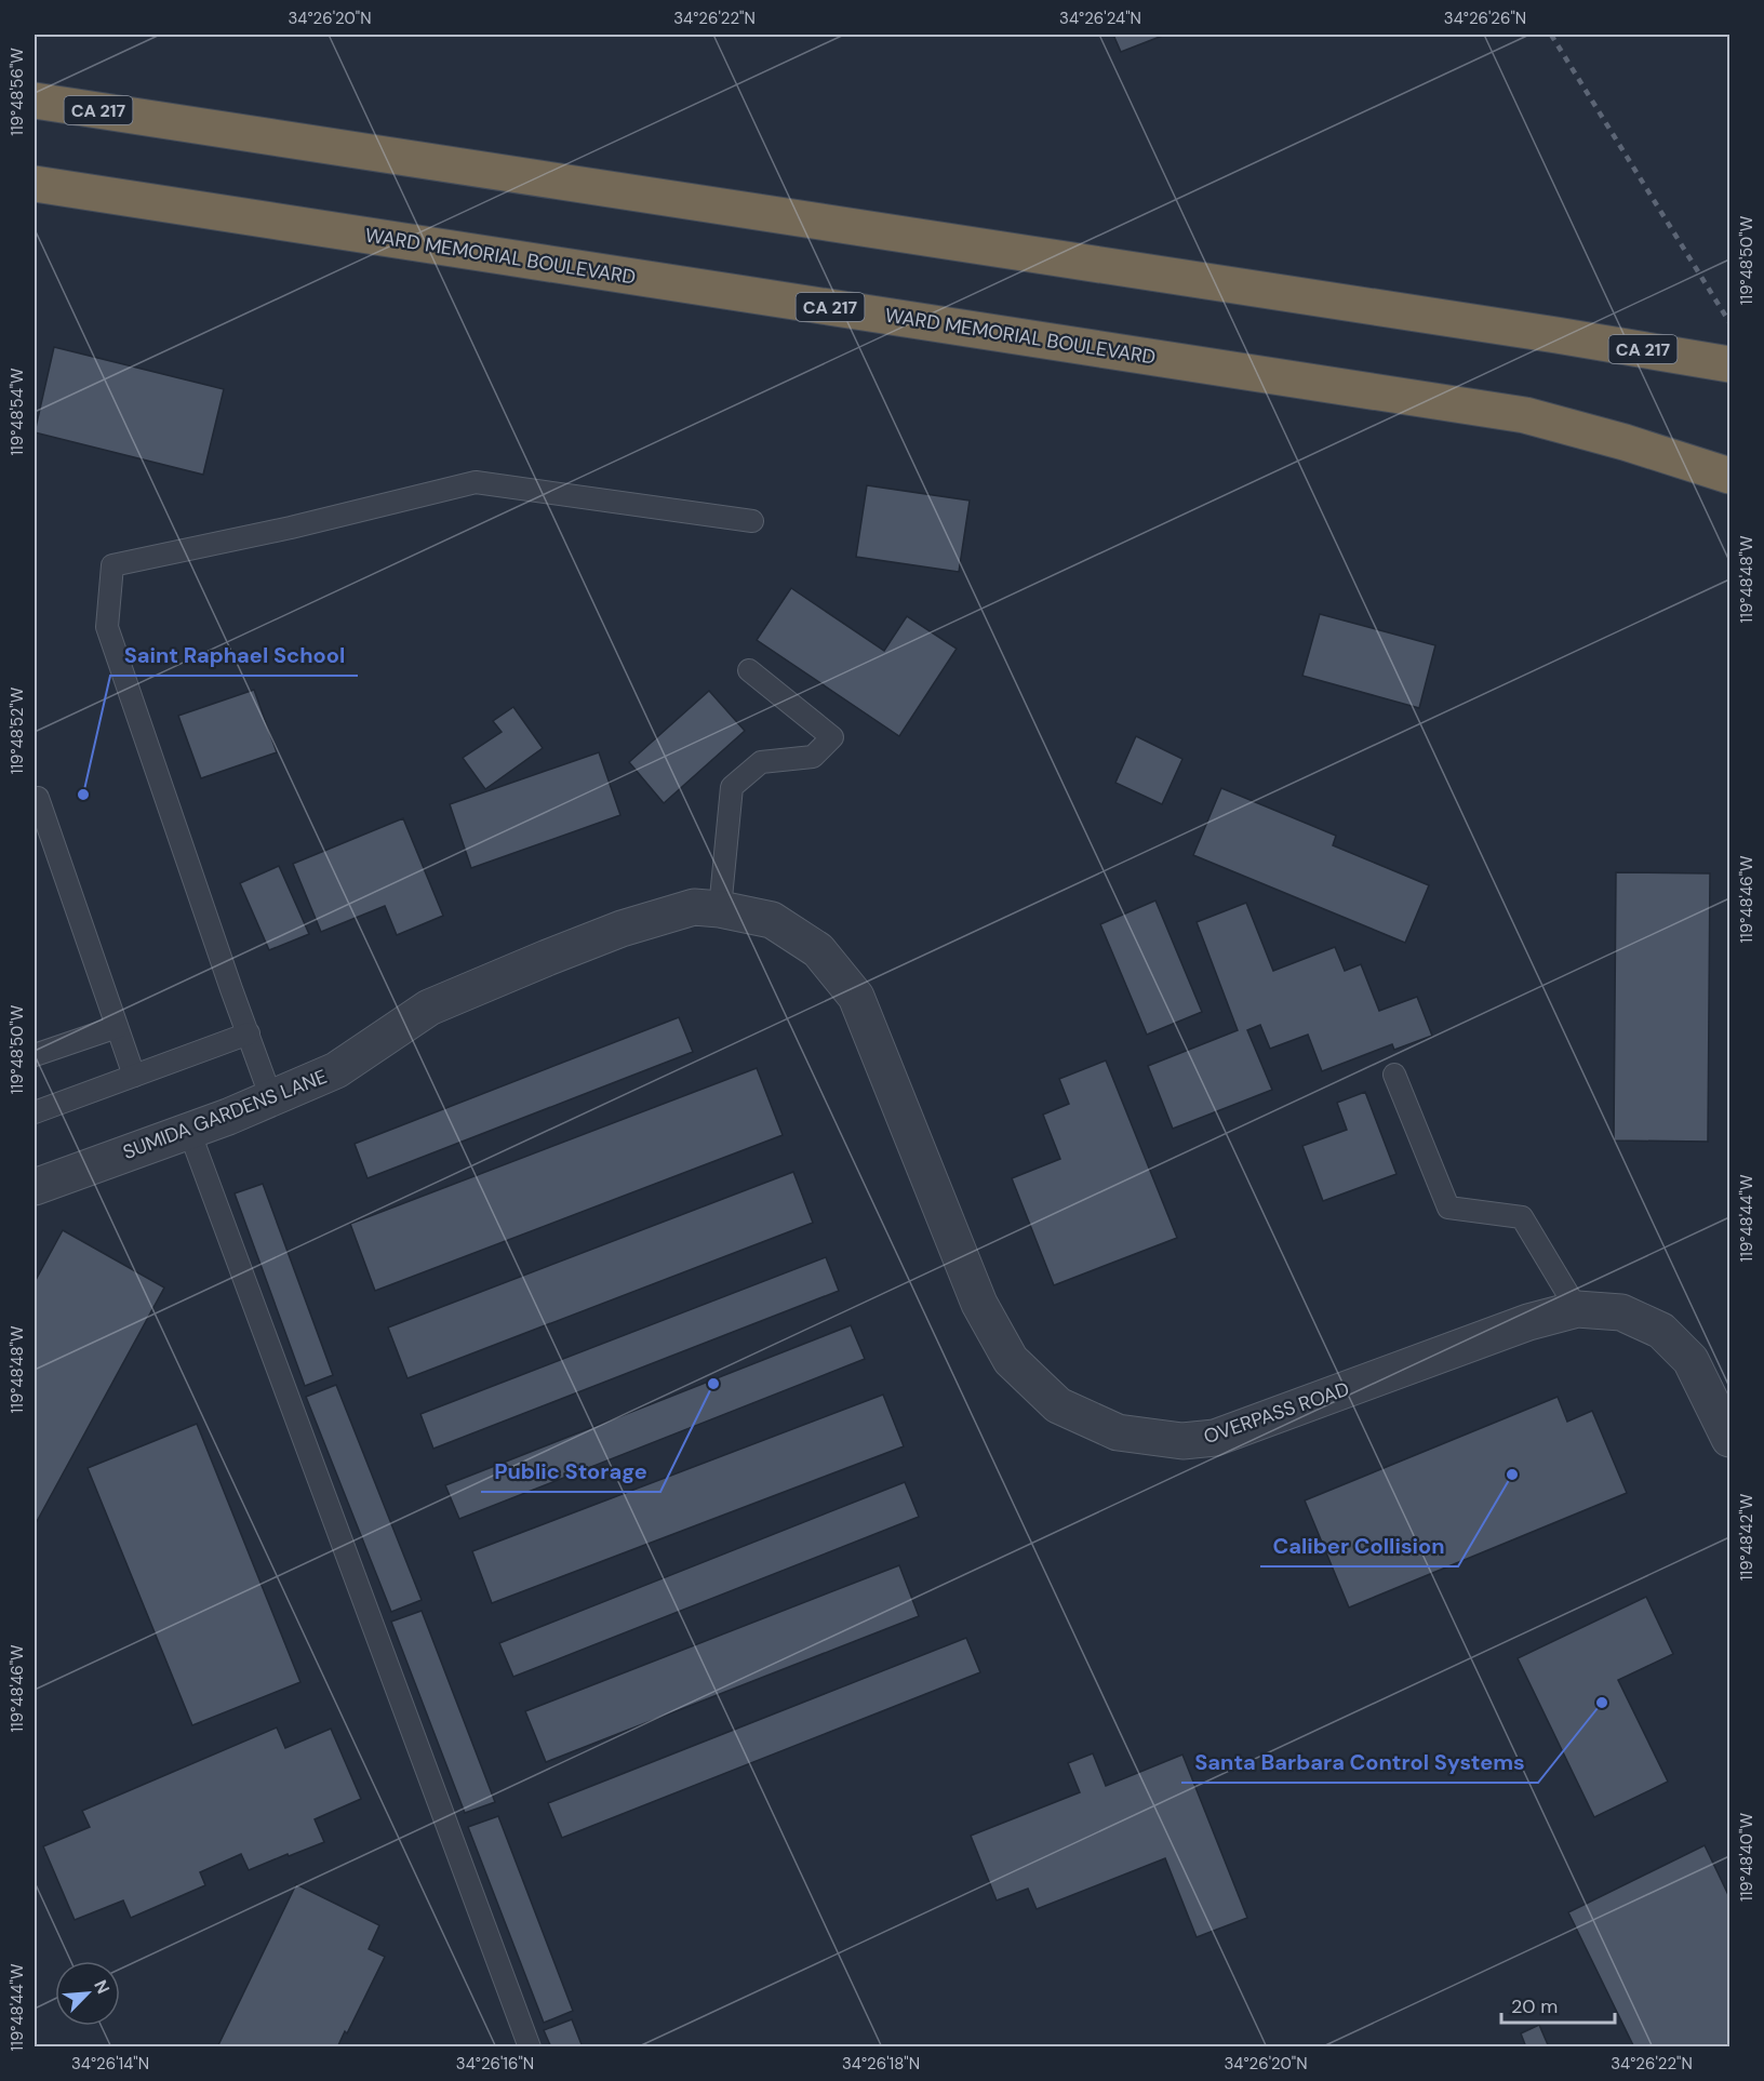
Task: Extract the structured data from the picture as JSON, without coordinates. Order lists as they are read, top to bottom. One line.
{"streets":{"highway":["CA 217","WARD MEMORIAL BOULEVARD"],"street":["SUMIDA GARDENS LANE","OVERPASS ROAD"]},"crossings":[["SUMIDA GARDENS LANE","OVERPASS ROAD"]],"places":["Saint Raphael School","Public Storage","Caliber Collision","Santa Barbara Control Systems"],"scale_bar":"20 m","north":"top right","coordinates":["34°26'20\"N","34°26'22\"N","34°26'24\"N","34°26'26\"N","119°48'56\"W","119°48'50\"W","119°48'54\"W","119°48'48\"W","119°48'52\"W","119°48'46\"W","119°48'44\"W","119°48'42\"W","119°48'40\"W","34°26'14\"N","34°26'16\"N","34°26'18\"N"]}
